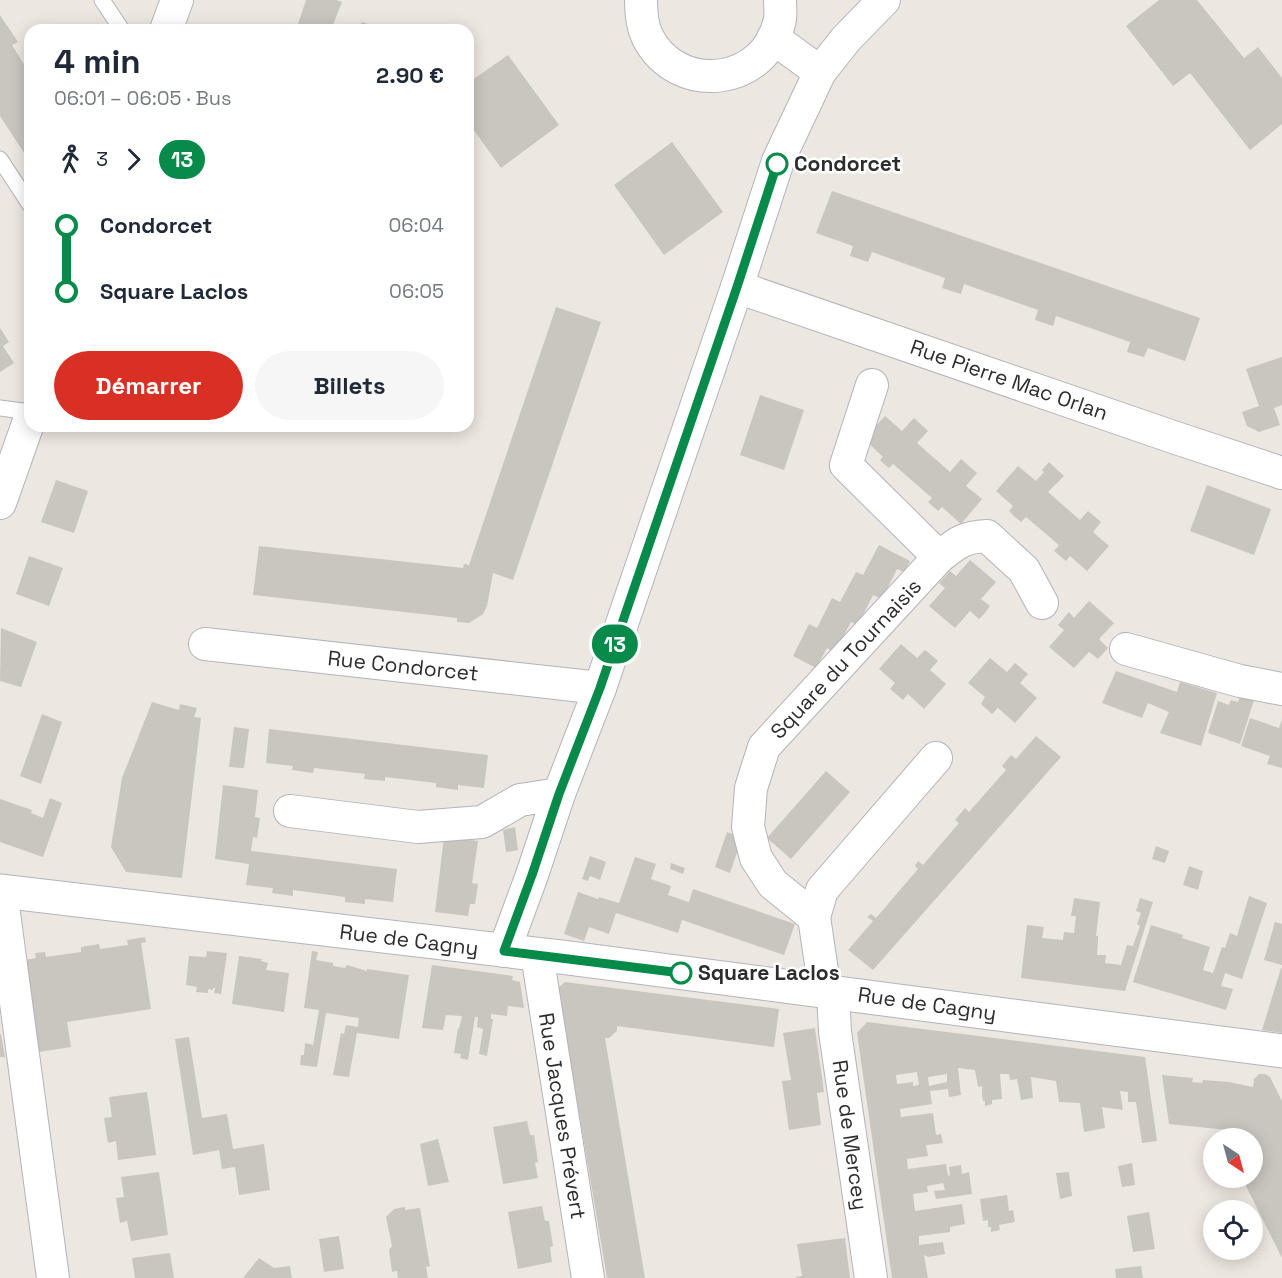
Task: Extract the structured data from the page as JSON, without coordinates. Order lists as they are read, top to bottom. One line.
{"streets":{"main road":["Rue de Cagny"],"street":["Rue Pierre Mac Orlan","Square du Tournaisis","Rue Condorcet","Rue Jacques Prévert","Rue de Mercey"]},"crossings":[["Rue de Cagny","Rue Jacques Prévert"],["Rue de Cagny","Rue de Mercey"]],"places":["Condorcet","Square Laclos"],"lines":["bus line 13"],"north":"bottom right","page":{"on_map":"13","heading":["4 min","06:01 – 06:05 · Bus","2.90 €"],"legs":["3","13"],"list":[{"name":"Condorcet","value":"06:04"},{"name":"Square Laclos","value":"06:05"}],"buttons":["Démarrer","Billets"]}}
